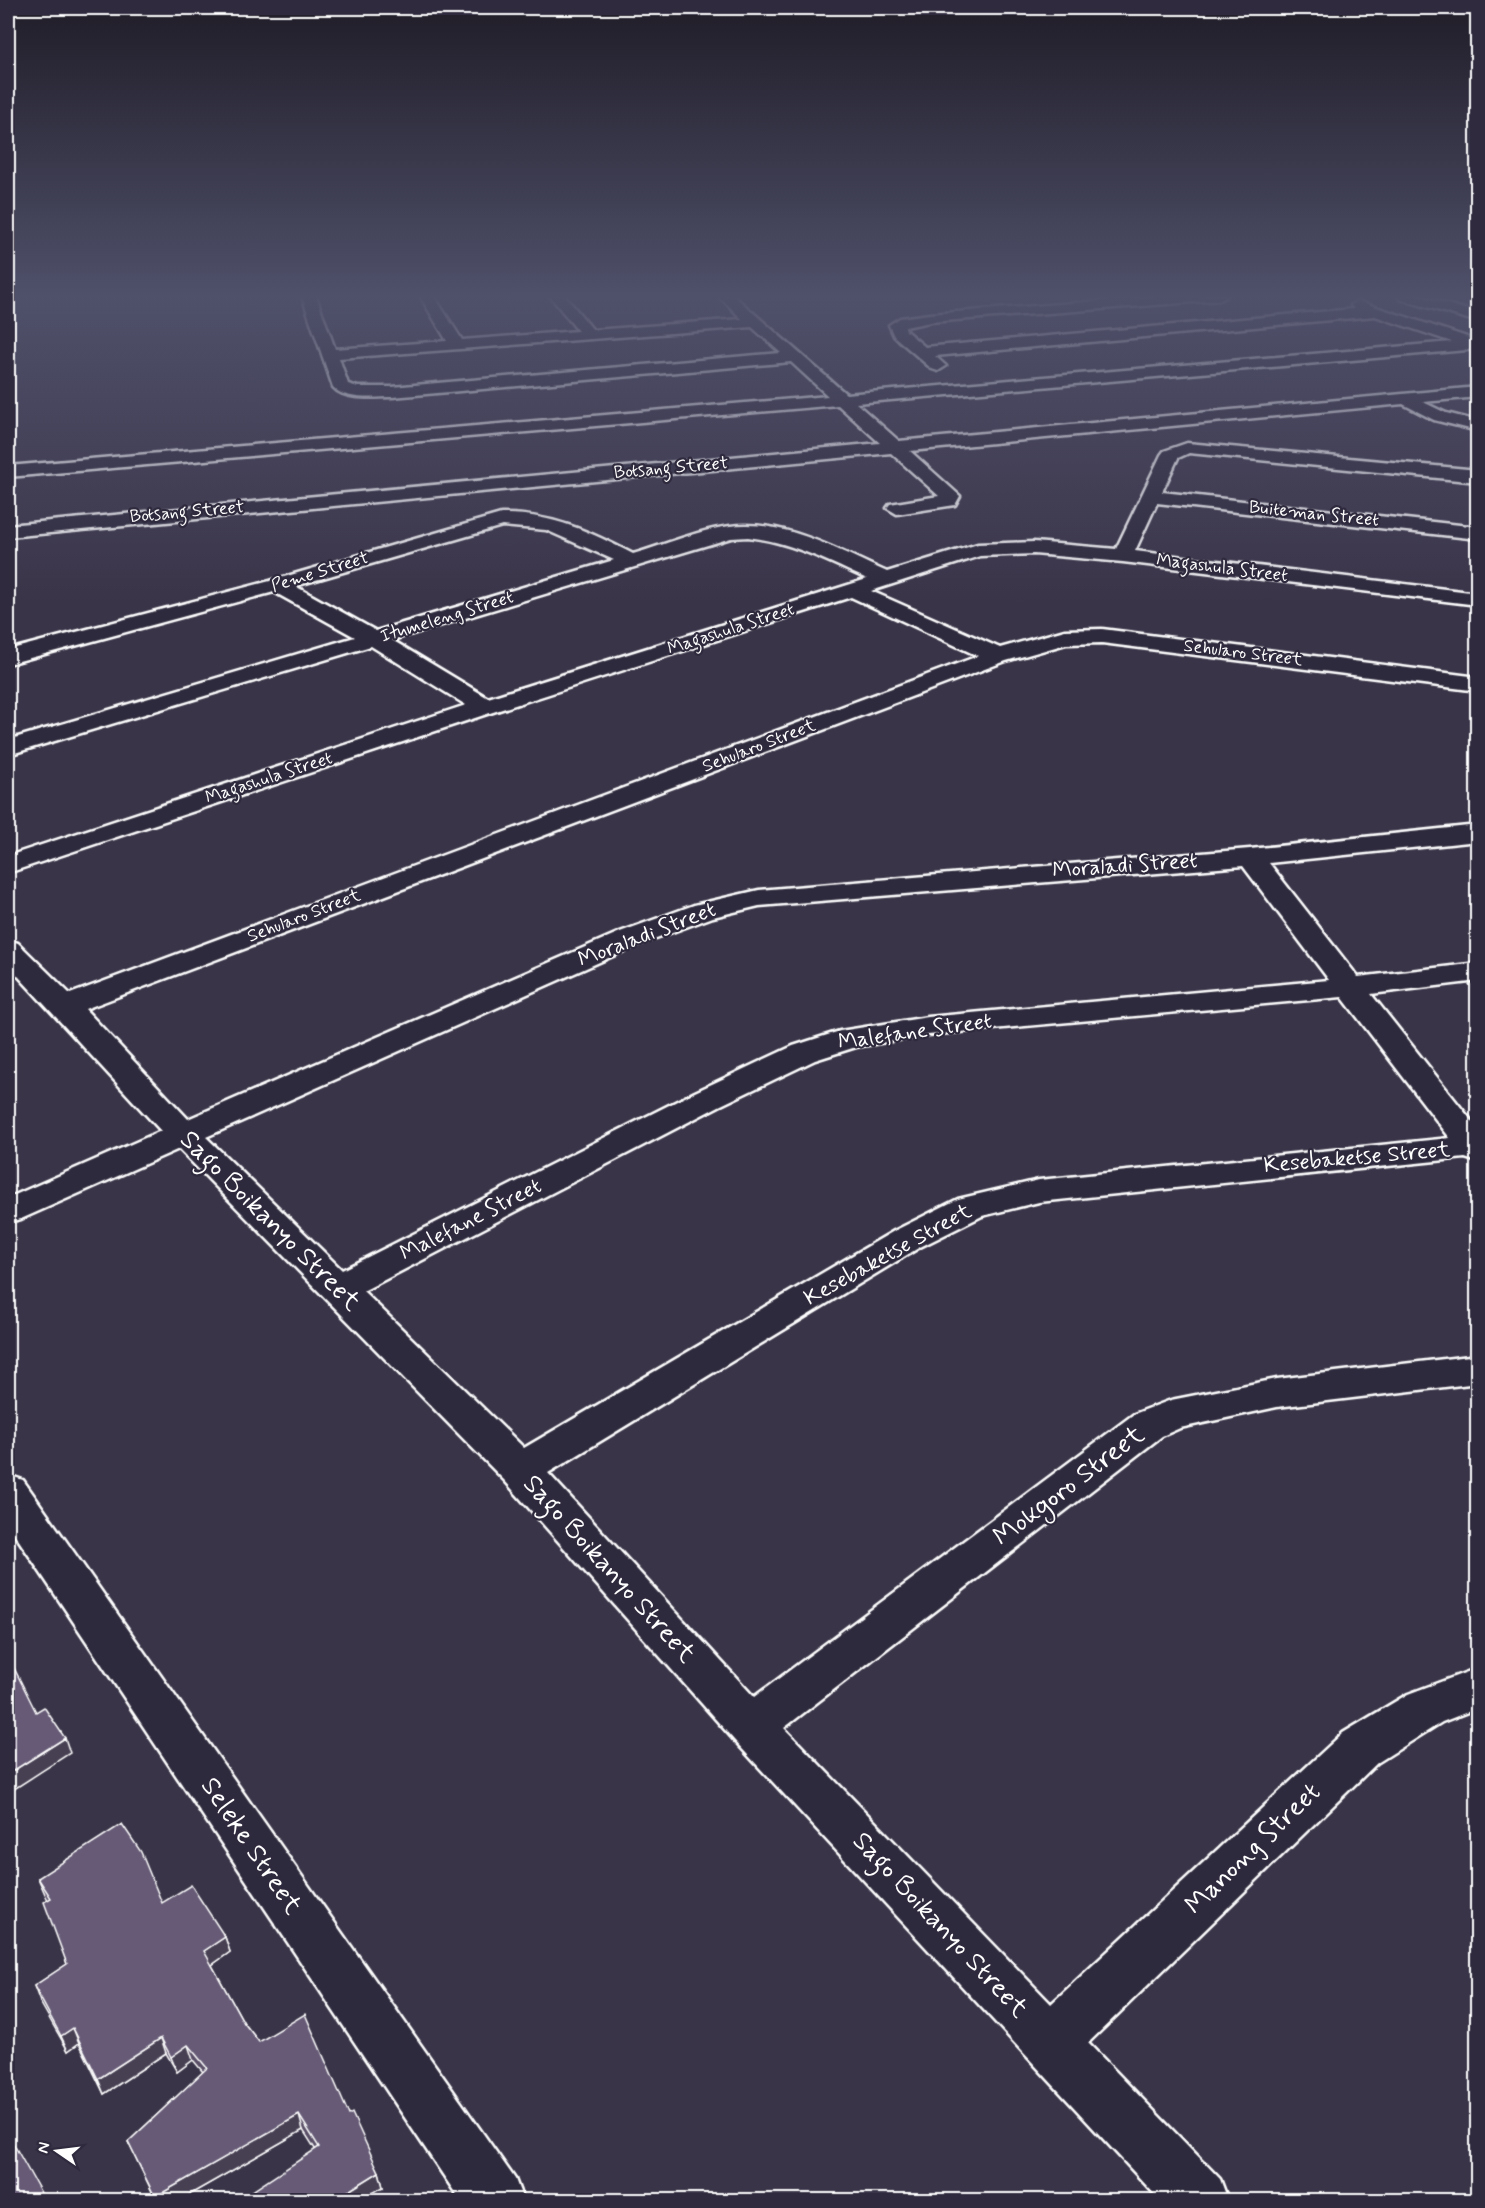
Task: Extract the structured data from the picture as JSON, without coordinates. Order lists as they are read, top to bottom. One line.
{"streets":{"street":["Botsang Street","Buiteman Street","Magashula Street","Peme Street","Itumeleng Street","Sehularo Street","Moraladi Street","Malefane Street","Kesebaketse Street","Sago Boikanyo Street","Mokgoro Street","Seleke Street","Manong Street"]},"crossings":[["Magashula Street","Itumeleng Street"],["Peme Street","Itumeleng Street"],["Sehularo Street","Sago Boikanyo Street"],["Moraladi Street","Sago Boikanyo Street"],["Malefane Street","Sago Boikanyo Street"],["Kesebaketse Street","Sago Boikanyo Street"],["Sago Boikanyo Street","Mokgoro Street"],["Sago Boikanyo Street","Manong Street"]],"north":"left"}
